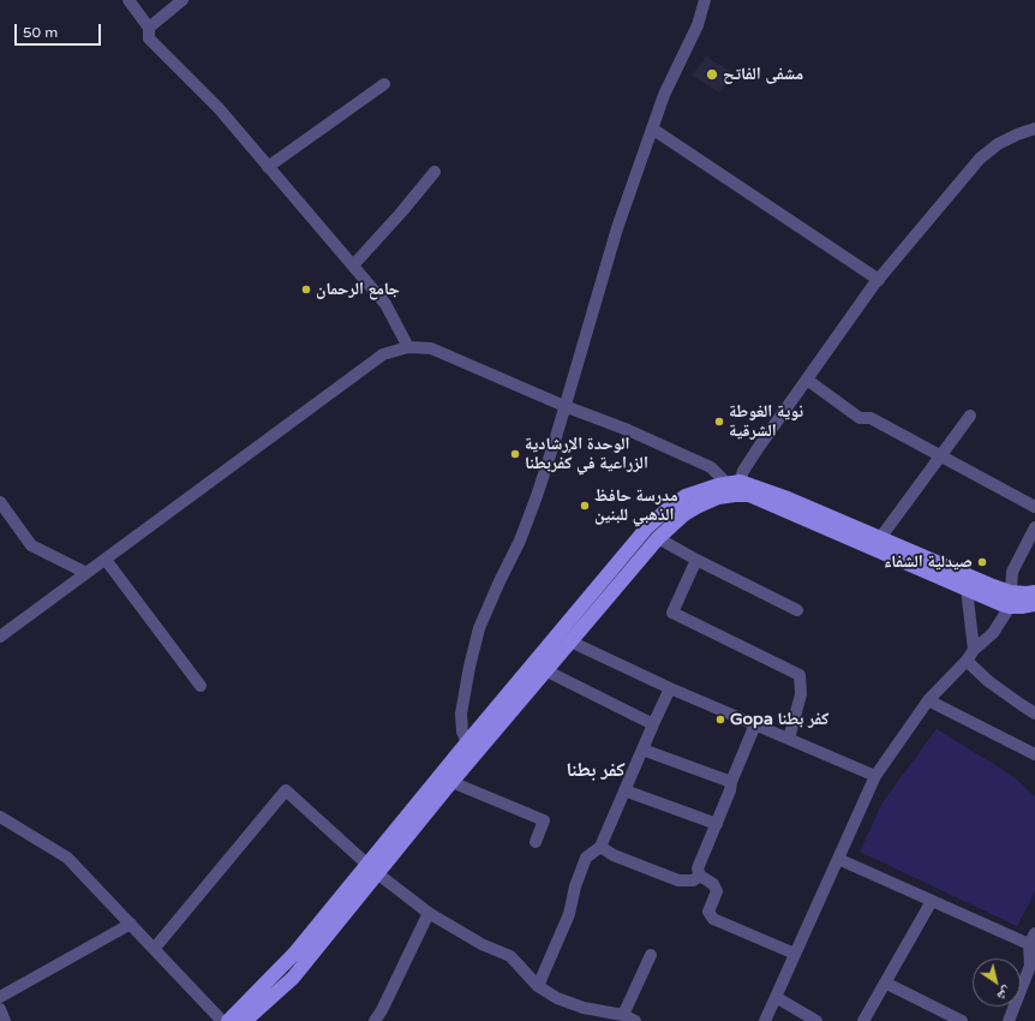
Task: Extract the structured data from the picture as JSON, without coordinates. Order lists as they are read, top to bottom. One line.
{"districts":["كفر بطنا"],"places":["مشفى الفاتح","جامع الرحمان","نوية الغوطة الشرقية","الوحدة الإرشادية الزراعية في كفربطنا","مدرسة حافظ الذهبي للبنين","صيدلية الشفاء","Gopa كفر بطنا"],"scale_bar":"50 m","north":"bottom right"}
